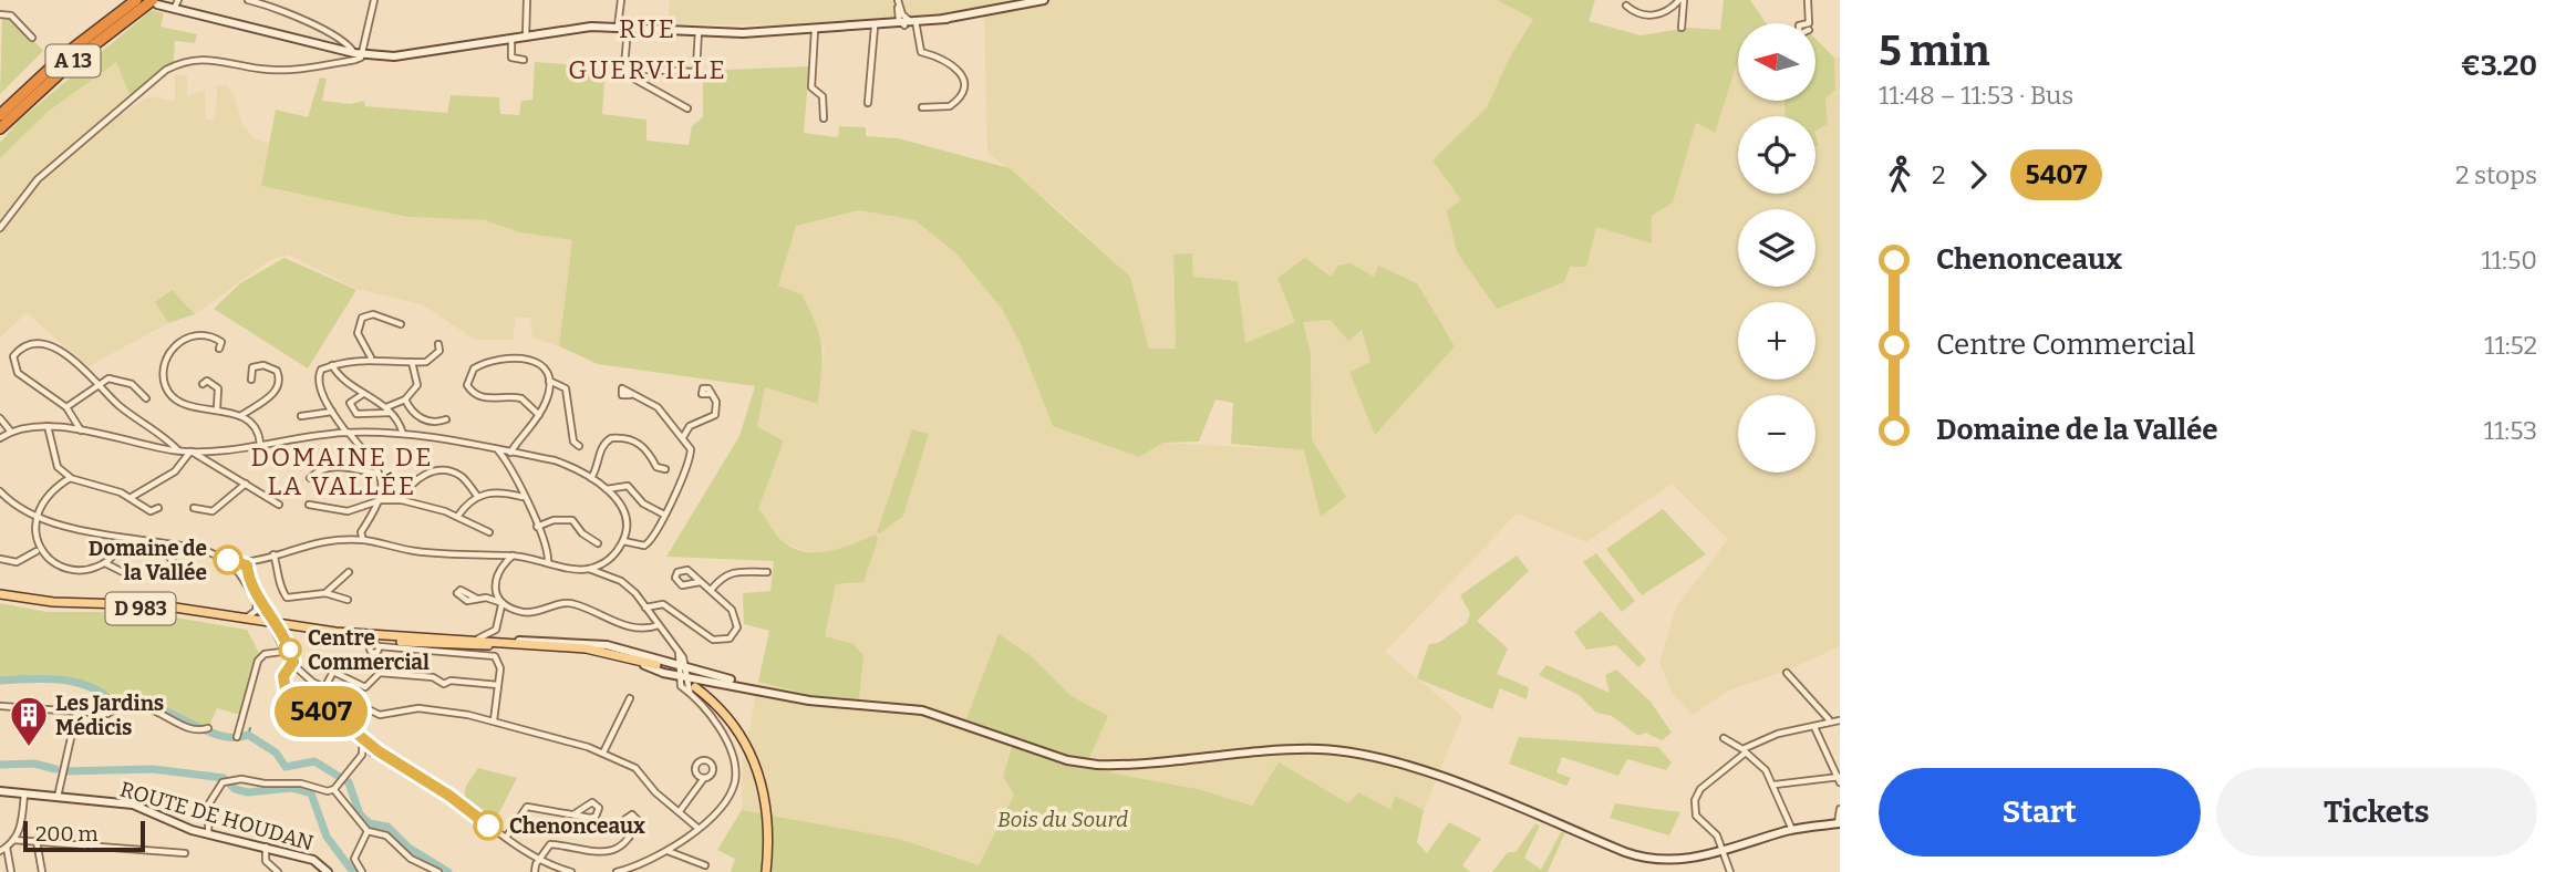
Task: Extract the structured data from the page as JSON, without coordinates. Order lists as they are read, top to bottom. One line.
{"streets":{"highway":["A 13"],"main road":["D 983","ROUTE DE HOUDAN"]},"districts":["RUE","GUERVILLE","DOMAINE DE LA VALLÉE"],"parks":["Bois du Sourd"],"places":{"other":["Domaine de la Vallée","Centre Commercial","Chenonceaux"],"building":["Les Jardins Médicis"]},"lines":["bus line 5407"],"scale_bar":"200 m","north":"left","page":{"on_map":"5407","heading":["5 min","11:48 – 11:53 · Bus","€3.20"],"map_buttons":["+","−"],"legs":["2","5407","2 stops"],"list":[{"name":"Chenonceaux","value":"11:50"},{"name":"Centre Commercial","value":"11:52"},{"name":"Domaine de la Vallée","value":"11:53"}],"buttons":["Start","Tickets"],"scale":"200 m"}}
